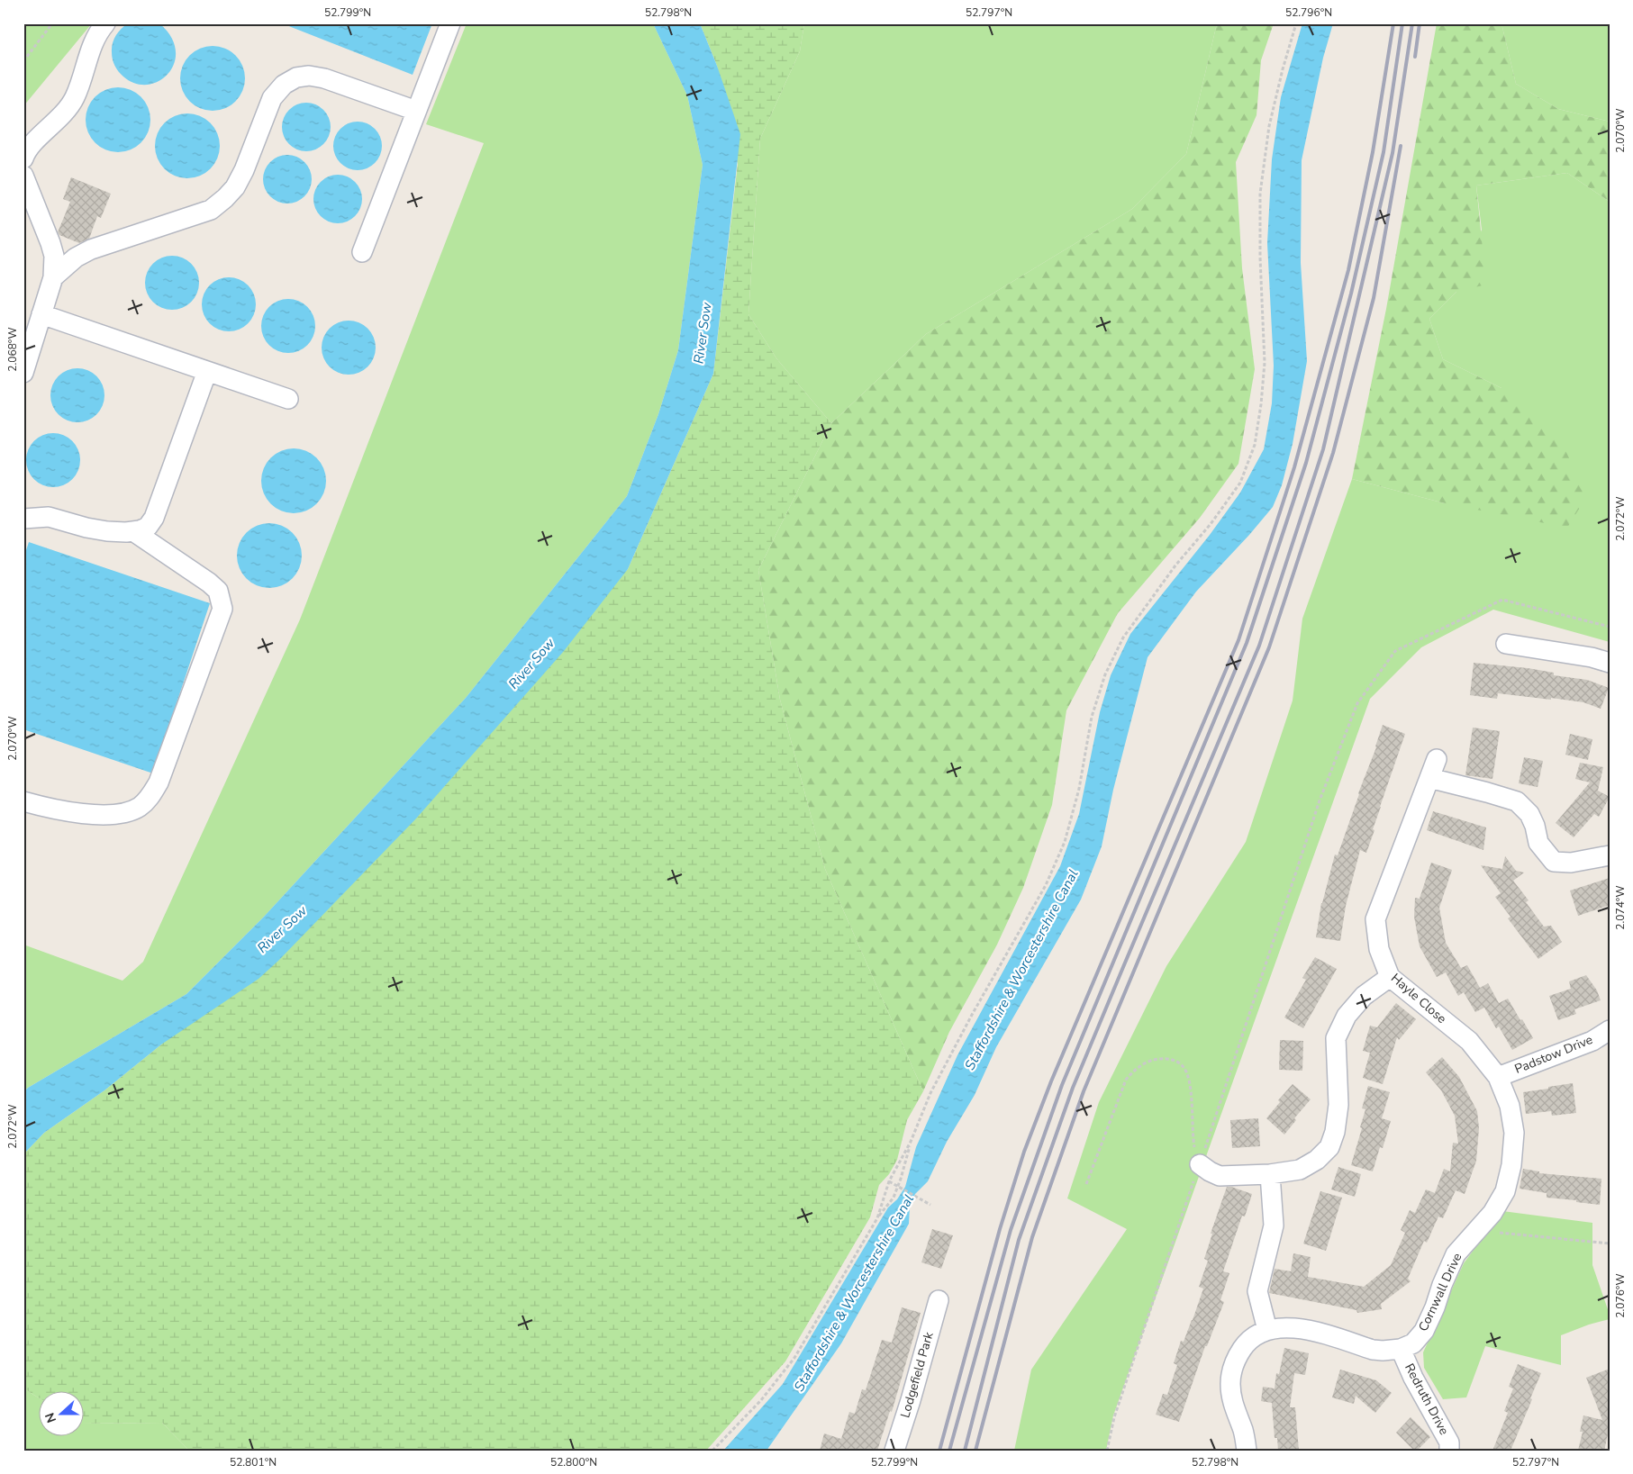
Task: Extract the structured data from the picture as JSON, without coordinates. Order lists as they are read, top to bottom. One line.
{"streets":{"street":["Hayle Close","Padstow Drive","Cornwall Drive","Lodgefield Park","Redruth Drive"]},"crossings":[["Hayle Close","Padstow Drive"],["Hayle Close","Cornwall Drive"],["Padstow Drive","Cornwall Drive"],["Cornwall Drive","Redruth Drive"]],"water":["River Sow","Staffordshire & Worcestershire Canal"],"north":"left","coordinates":["52.799°N","52.798°N","52.797°N","52.796°N","2.070°W","2.068°W","2.072°W","2.074°W","2.076°W","52.801°N","52.800°N"]}
